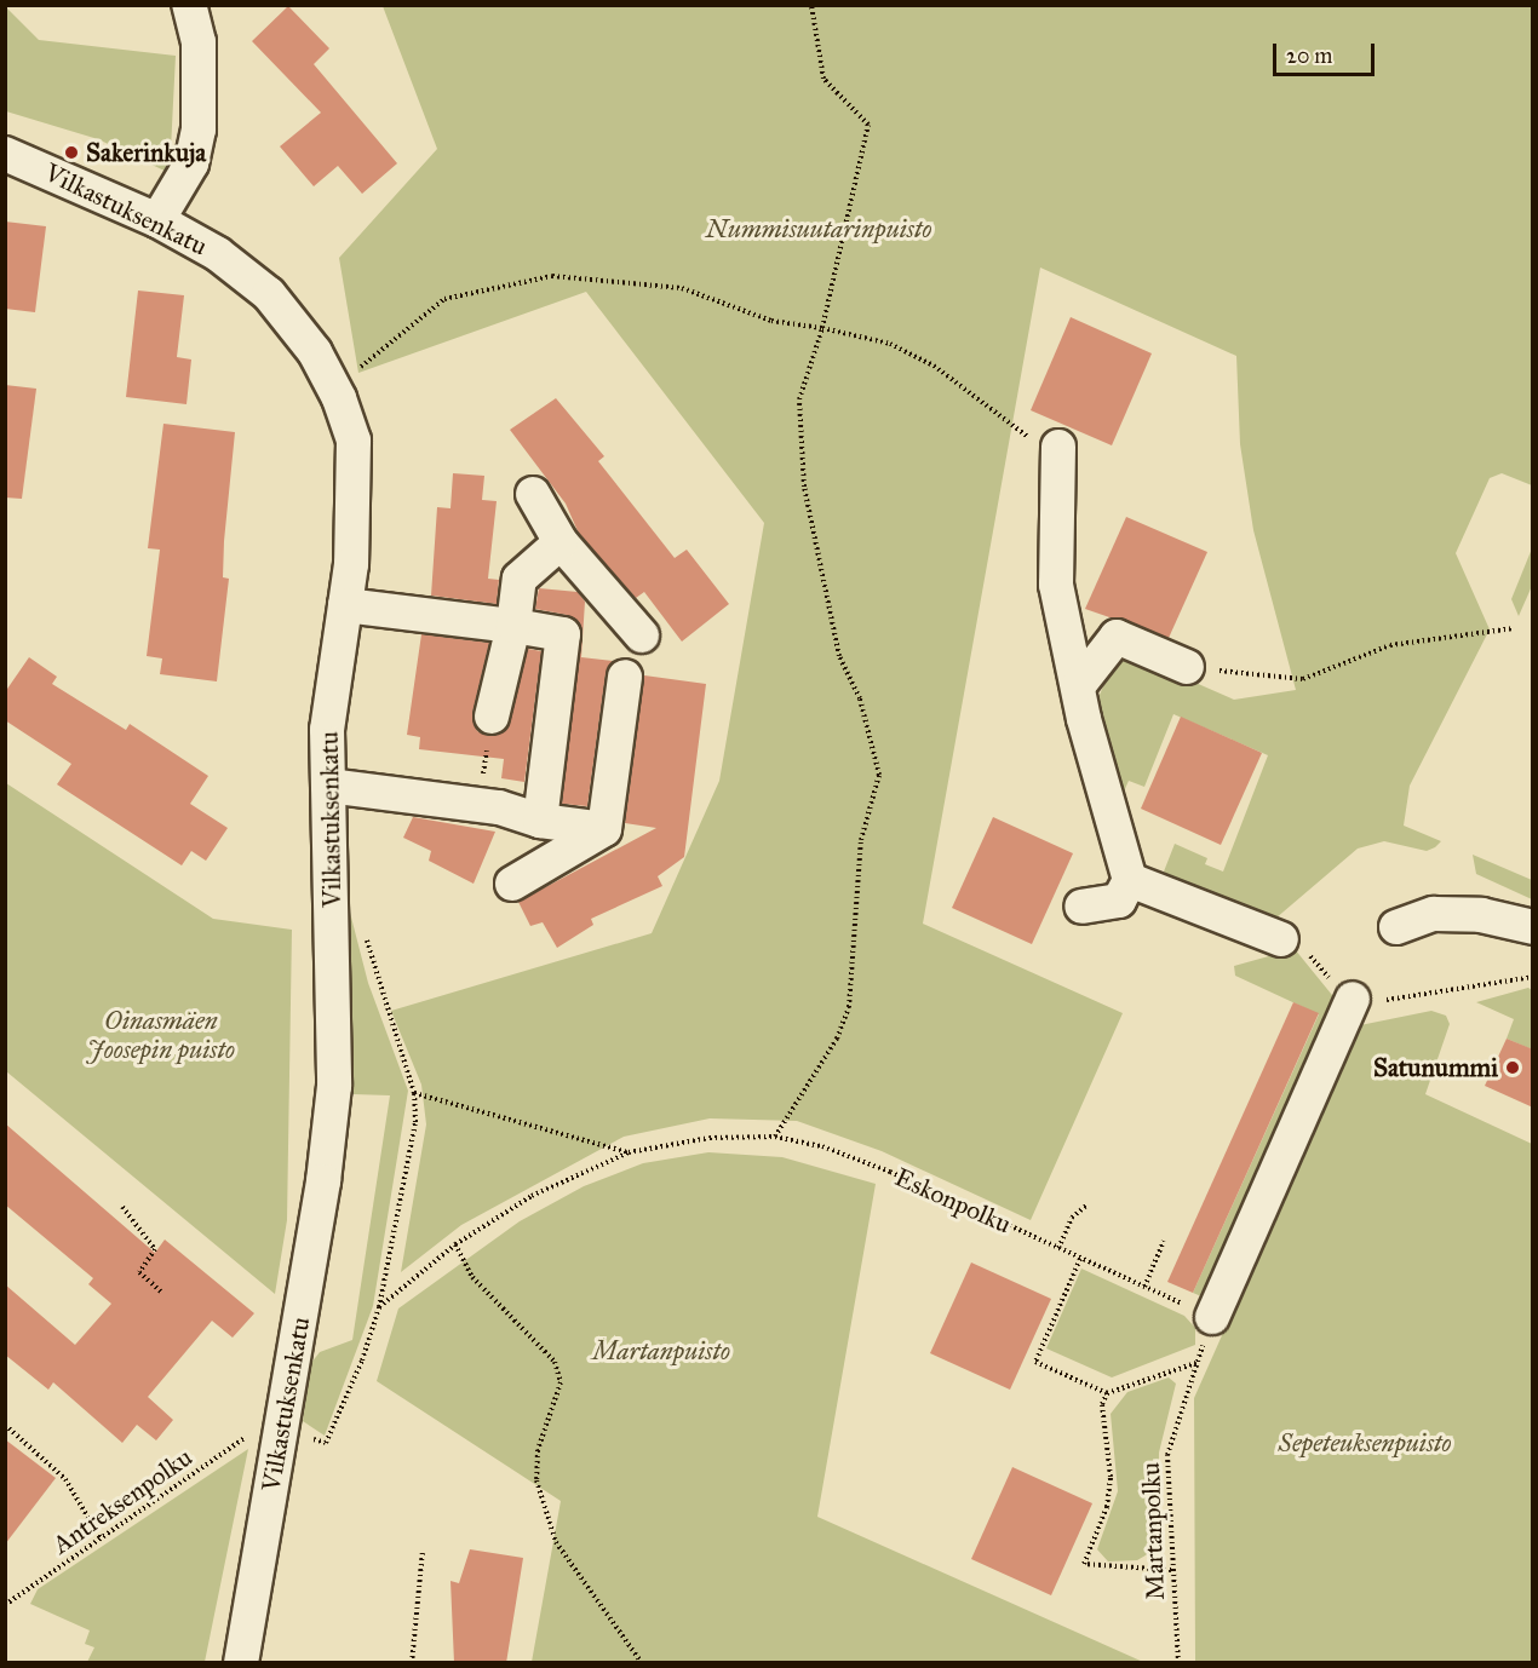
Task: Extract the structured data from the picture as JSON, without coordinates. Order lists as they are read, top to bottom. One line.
{"streets":{"street":["Vilkastuksenkatu"],"path":["Eskonpolku","Antreksenpolku","Martanpolku"]},"crossings":[["Eskonpolku","Martanpolku"]],"parks":["Nummisuutarinpuisto","Oinasmäen Joosepin puisto","Martanpuisto","Sepeteuksenpuisto"],"places":["Sakerinkuja","Satunummi"],"scale_bar":"20 m"}
